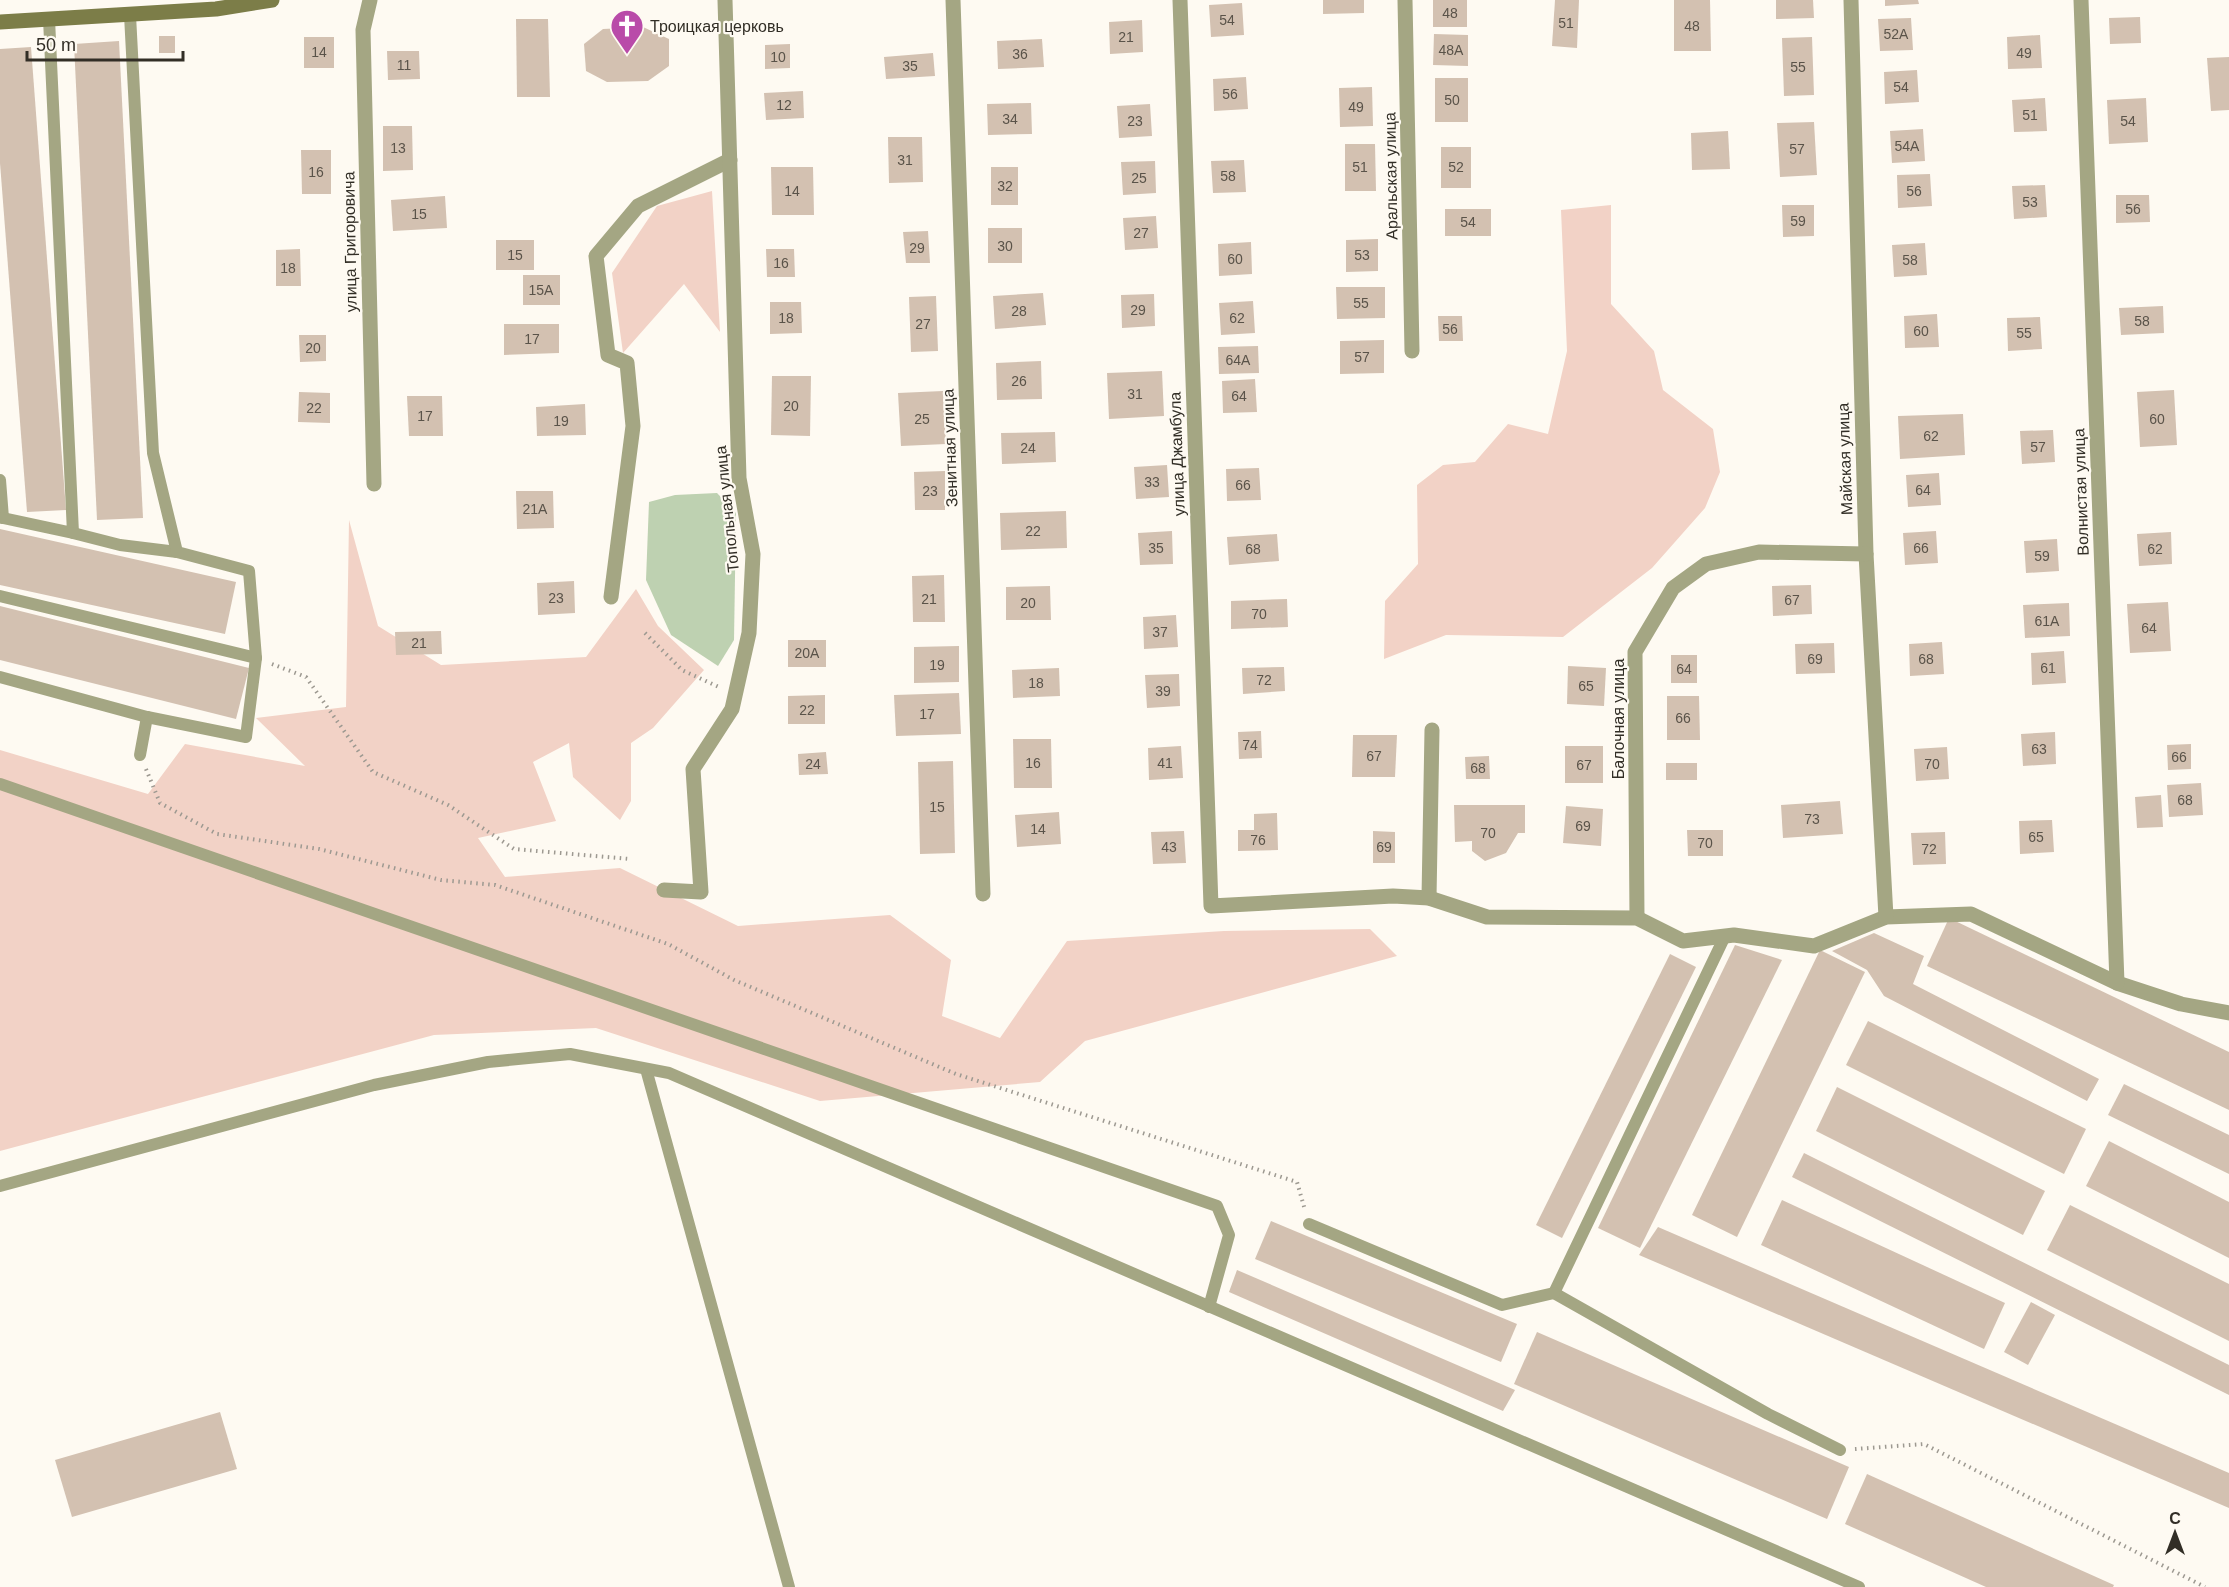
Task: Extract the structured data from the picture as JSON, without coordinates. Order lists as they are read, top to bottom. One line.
{"streets":{"street":["Аральская улица","улица Григоровича","Зенитная улица","улица Джамбула","Майская улица","Волнистая улица","Топольная улица","Балочная улица"]},"crossings":[["Майская улица","Балочная улица"]],"places":{"church":["Троицкая церковь"]},"house_numbers":["48","54","51","48","52А","21","48А","14","49","36","10","11","35","55","54","56","50","12","49","51","34","23","54","54А","13","57","31","51","52","16","58","25","32","14","56","53","56","15","59","54","27","30","29","15","53","60","58","16","18","15А","55","29","28","18","62","58","27","56","60","55","17","20","57","64А","26","31","64","20","22","17","25","60","19","62","57","24","33","66","64","23","21А","22","35","66","68","62","59","23","21","67","20","70","61А","64","37","21","20А","69","68","19","61","64","72","18","65","39","22","17","66","74","63","67","66","16","41","24","70","67","68","68","15","73","69","14","70","65","76","70","43","69","72"],"scale_bar":"50 m","north":"top"}
